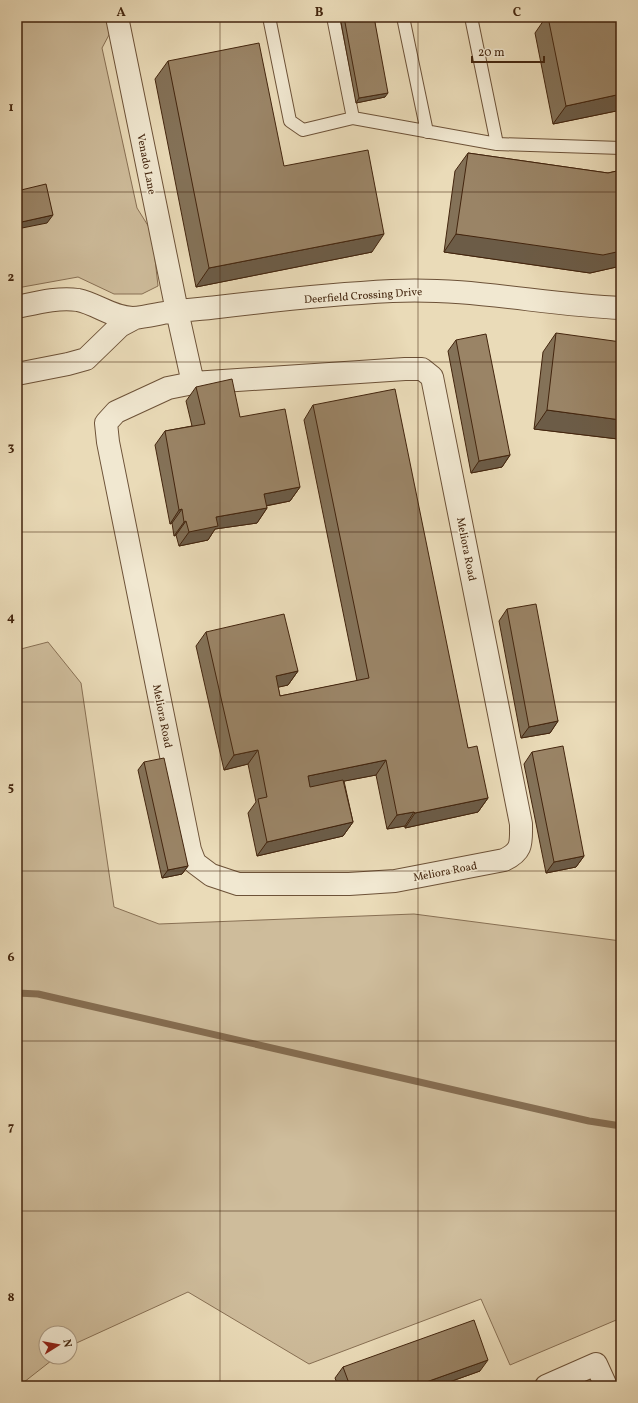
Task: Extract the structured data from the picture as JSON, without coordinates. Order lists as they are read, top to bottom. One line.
{"streets":{"street":["Venado Lane","Deerfield Crossing Drive","Meliora Road"]},"crossings":[["Venado Lane","Deerfield Crossing Drive"]],"scale_bar":"20 m","north":"right","grid":{"columns":["A","B","C"],"rows":["1","2","3","4","5","6","7","8"]}}
